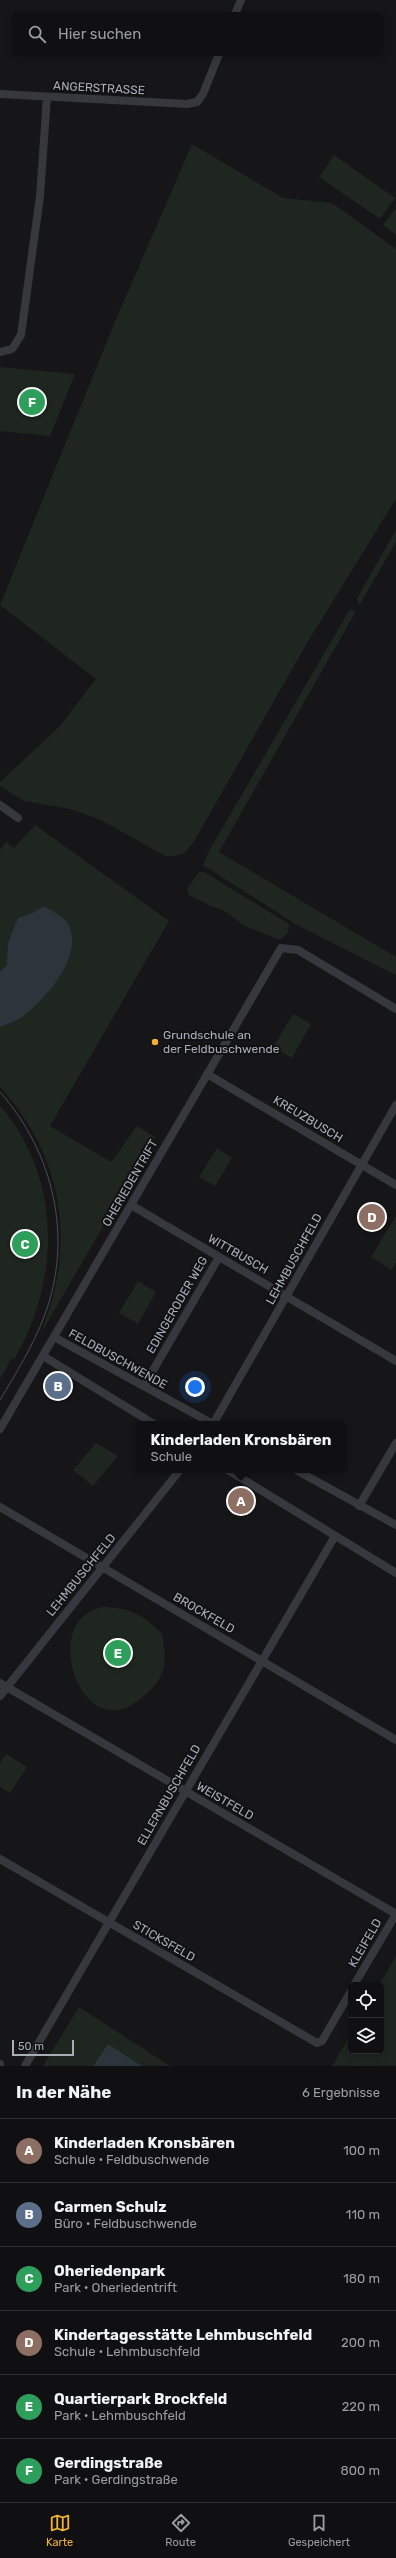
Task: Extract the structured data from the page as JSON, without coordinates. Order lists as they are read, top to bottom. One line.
{"streets":{"street":["ANGERSTRASSE","KREUZBUSCH","OHERIEDENTRIFT","WITTBUSCH","LEHMBUSCHFELD","EDINGERODER WEG","FELDBUSCHWENDE","BROCKFELD","ELLERNBUSCHFELD","WEISTFELD","STICKSFELD","KLEIFELD"]},"crossings":[["KREUZBUSCH","OHERIEDENTRIFT"],["KREUZBUSCH","LEHMBUSCHFELD"],["OHERIEDENTRIFT","WITTBUSCH"],["OHERIEDENTRIFT","FELDBUSCHWENDE"],["WITTBUSCH","LEHMBUSCHFELD"],["WITTBUSCH","EDINGERODER WEG"],["LEHMBUSCHFELD","BROCKFELD"],["LEHMBUSCHFELD","WEISTFELD"],["EDINGERODER WEG","FELDBUSCHWENDE"],["BROCKFELD","ELLERNBUSCHFELD"],["ELLERNBUSCHFELD","WEISTFELD"],["ELLERNBUSCHFELD","STICKSFELD"],["WEISTFELD","KLEIFELD"]],"places":["Grundschule an der Feldbuschwende"],"scale_bar":"50 m","page":{"search":"Hier suchen","pins":["F","D","C","B","A","E"],"popup":["Kinderladen Kronsbären","Schule"],"scale":"50 m","heading":["In der Nähe","6 Ergebnisse"],"list":[{"mark":"A","name":"Kinderladen Kronsbären","note":"Schule · Feldbuschwende","value":"100 m"},{"mark":"B","name":"Carmen Schulz","note":"Büro · Feldbuschwende","value":"110 m"},{"mark":"C","name":"Oheriedenpark","note":"Park · Oheriedentrift","value":"180 m"},{"mark":"D","name":"Kindertagesstätte Lehmbuschfeld","note":"Schule · Lehmbuschfeld","value":"200 m"},{"mark":"E","name":"Quartierpark Brockfeld","note":"Park · Lehmbuschfeld","value":"220 m"},{"mark":"F","name":"Gerdingstraße","note":"Park · Gerdingstraße","value":"800 m"}],"nav":["Karte","Route","Gespeichert"]}}
